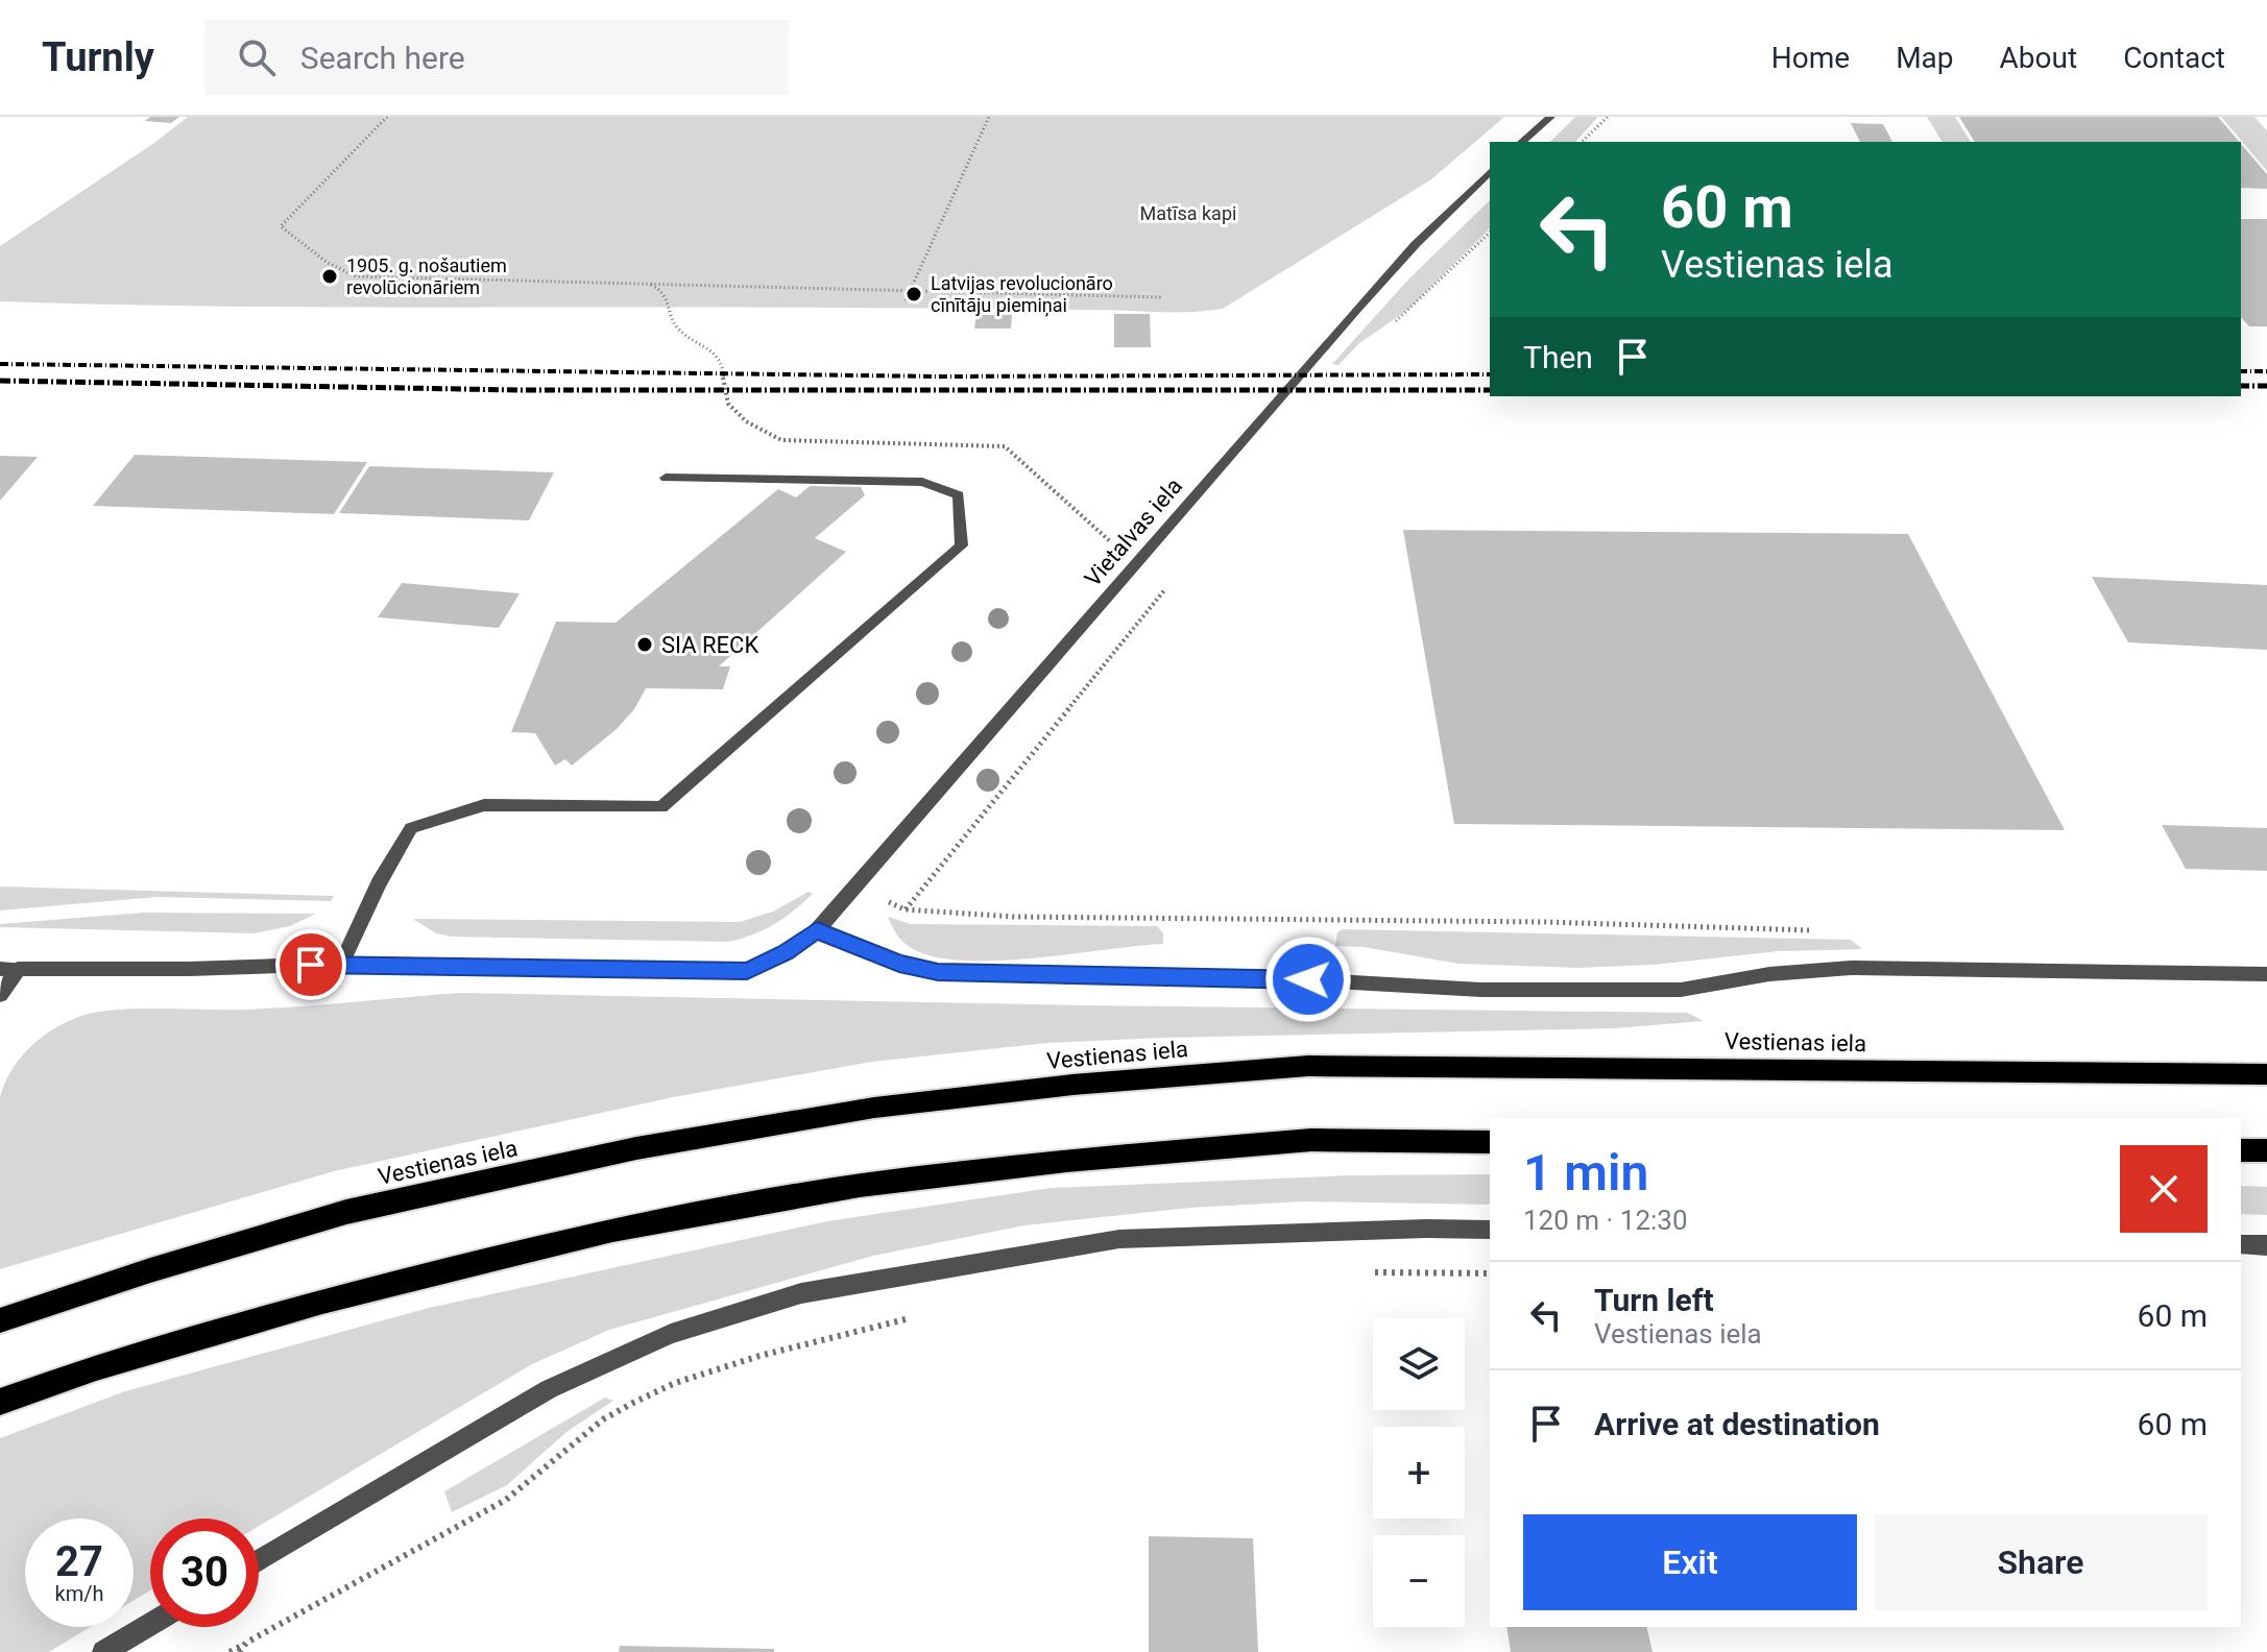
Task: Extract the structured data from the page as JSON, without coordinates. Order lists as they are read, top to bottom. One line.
{"streets":{"main road":["Vestienas iela"],"street":["Vietalvas iela"]},"parks":["Matīsa kapi"],"places":["1905. g. nošautiem revolūcionāriem","Latvijas revolucionāro cīnītāju piemiņai","SIA RECK"],"page":{"header":"Turnly","search":"Search here","nav":["Home","Map","About","Contact"],"turn":["60 m","Vestienas iela"],"then":"Then","heading":["1 min","120 m · 12:30"],"list":[{"name":"Turn left","note":"Vestienas iela","value":"60 m"},{"name":"Arrive at destination","value":"60 m"}],"map_buttons":["+","−"],"buttons":["Exit","Share"],"speed":"27 km/h","limit":"30"}}
